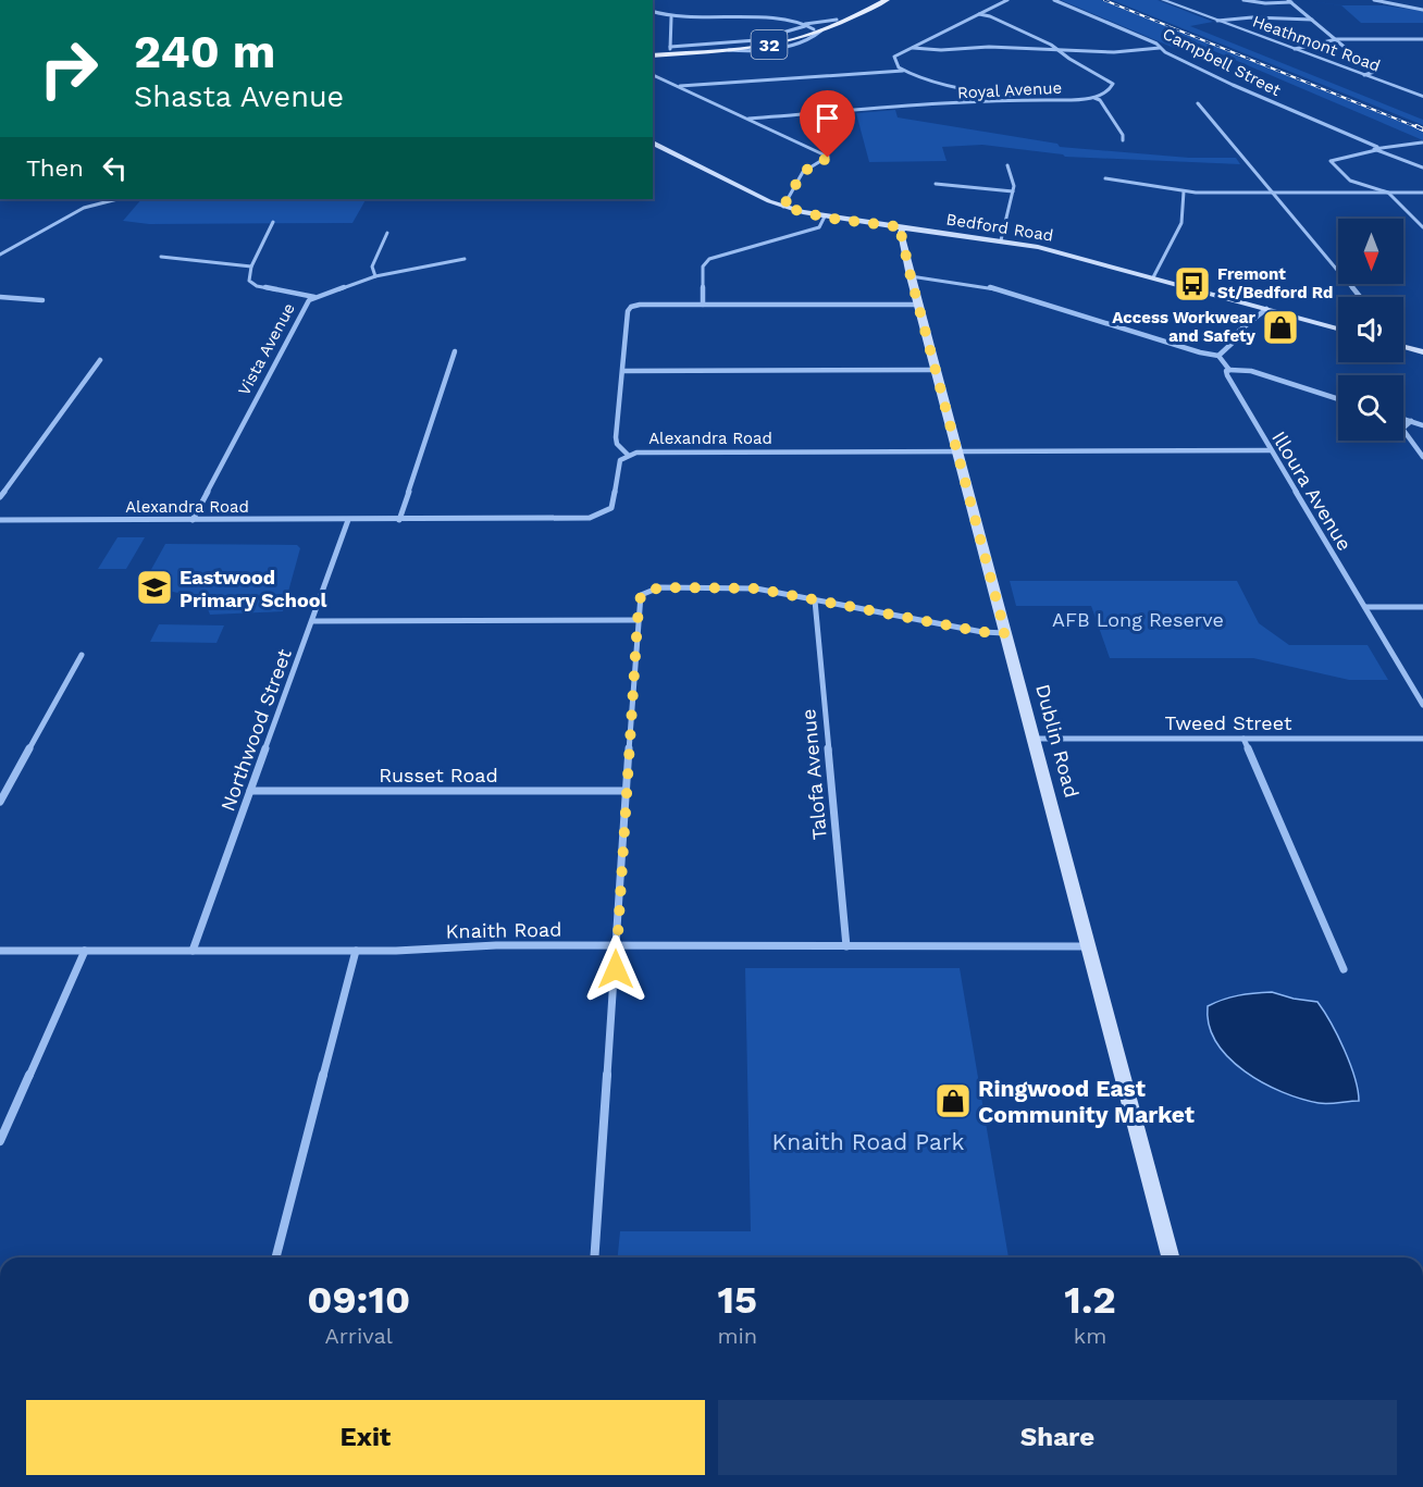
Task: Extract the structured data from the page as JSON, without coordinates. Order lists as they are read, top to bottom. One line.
{"streets":{"main road":["32","Bedford Road","Dublin Road"],"street":["Heathmont Road","Campbell Street","Royal Avenue","Vista Avenue","Alexandra Road","Illoura Avenue","Tweed Street","Northwood Street","Russet Road","Talofa Avenue","Knaith Road"]},"crossings":[["Bedford Road","Dublin Road"],["Vista Avenue","Alexandra Road"],["Alexandra Road","Illoura Avenue"],["Alexandra Road","Northwood Street"],["Alexandra Road","Dublin Road"],["Tweed Street","Dublin Road"],["Northwood Street","Russet Road"],["Northwood Street","Knaith Road"],["Dublin Road","Knaith Road"],["Talofa Avenue","Knaith Road"]],"parks":["AFB Long Reserve","Knaith Road Park"],"places":{"bus stop":["Fremont St/Bedford Rd"],"shop":["Access Workwear and Safety","Ringwood East Community Market"],"school or university":["Eastwood Primary School"]},"north":"bottom","page":{"turn":["240 m","Shasta Avenue"],"then":"Then","eta":["09:10","Arrival","15","min","1.2","km"],"buttons":["Exit","Share"]}}
